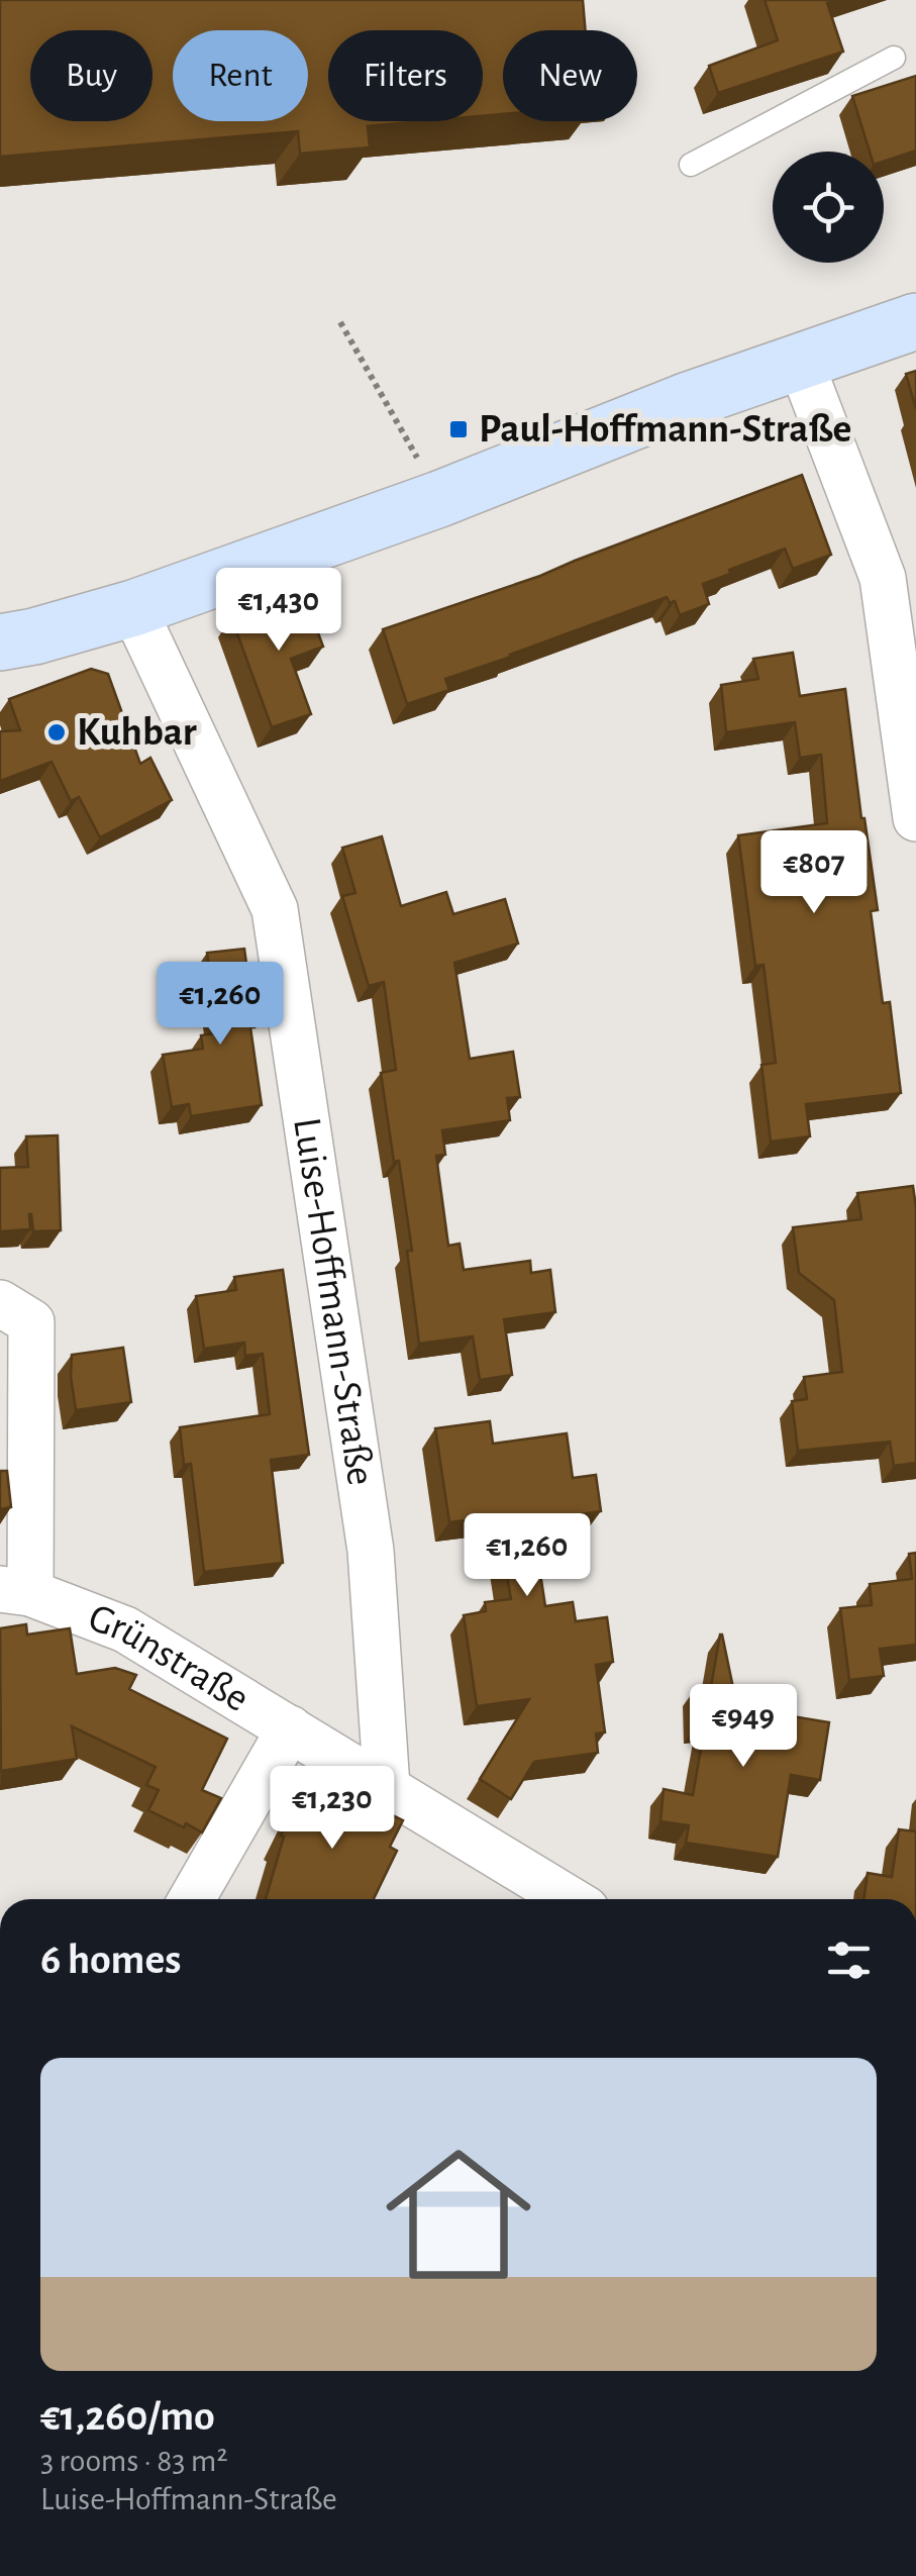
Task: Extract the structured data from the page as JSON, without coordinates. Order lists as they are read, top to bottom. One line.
{"streets":{"street":["Luise-Hoffmann-Straße","Grünstraße"]},"crossings":[["Luise-Hoffmann-Straße","Grünstraße"]],"places":{"transit":["Paul-Hoffmann-Straße"],"other":["Kuhbar"]},"page":{"chip":["Buy","Rent","Filters","New"],"price":["€1,430","€807","€1,260","€1,260","€949","€1,230"],"heading":"6 homes","list":[{"name":"€1,260/mo","note":"3 rooms · 83 m² · Luise-Hoffmann-Straße"}]}}
